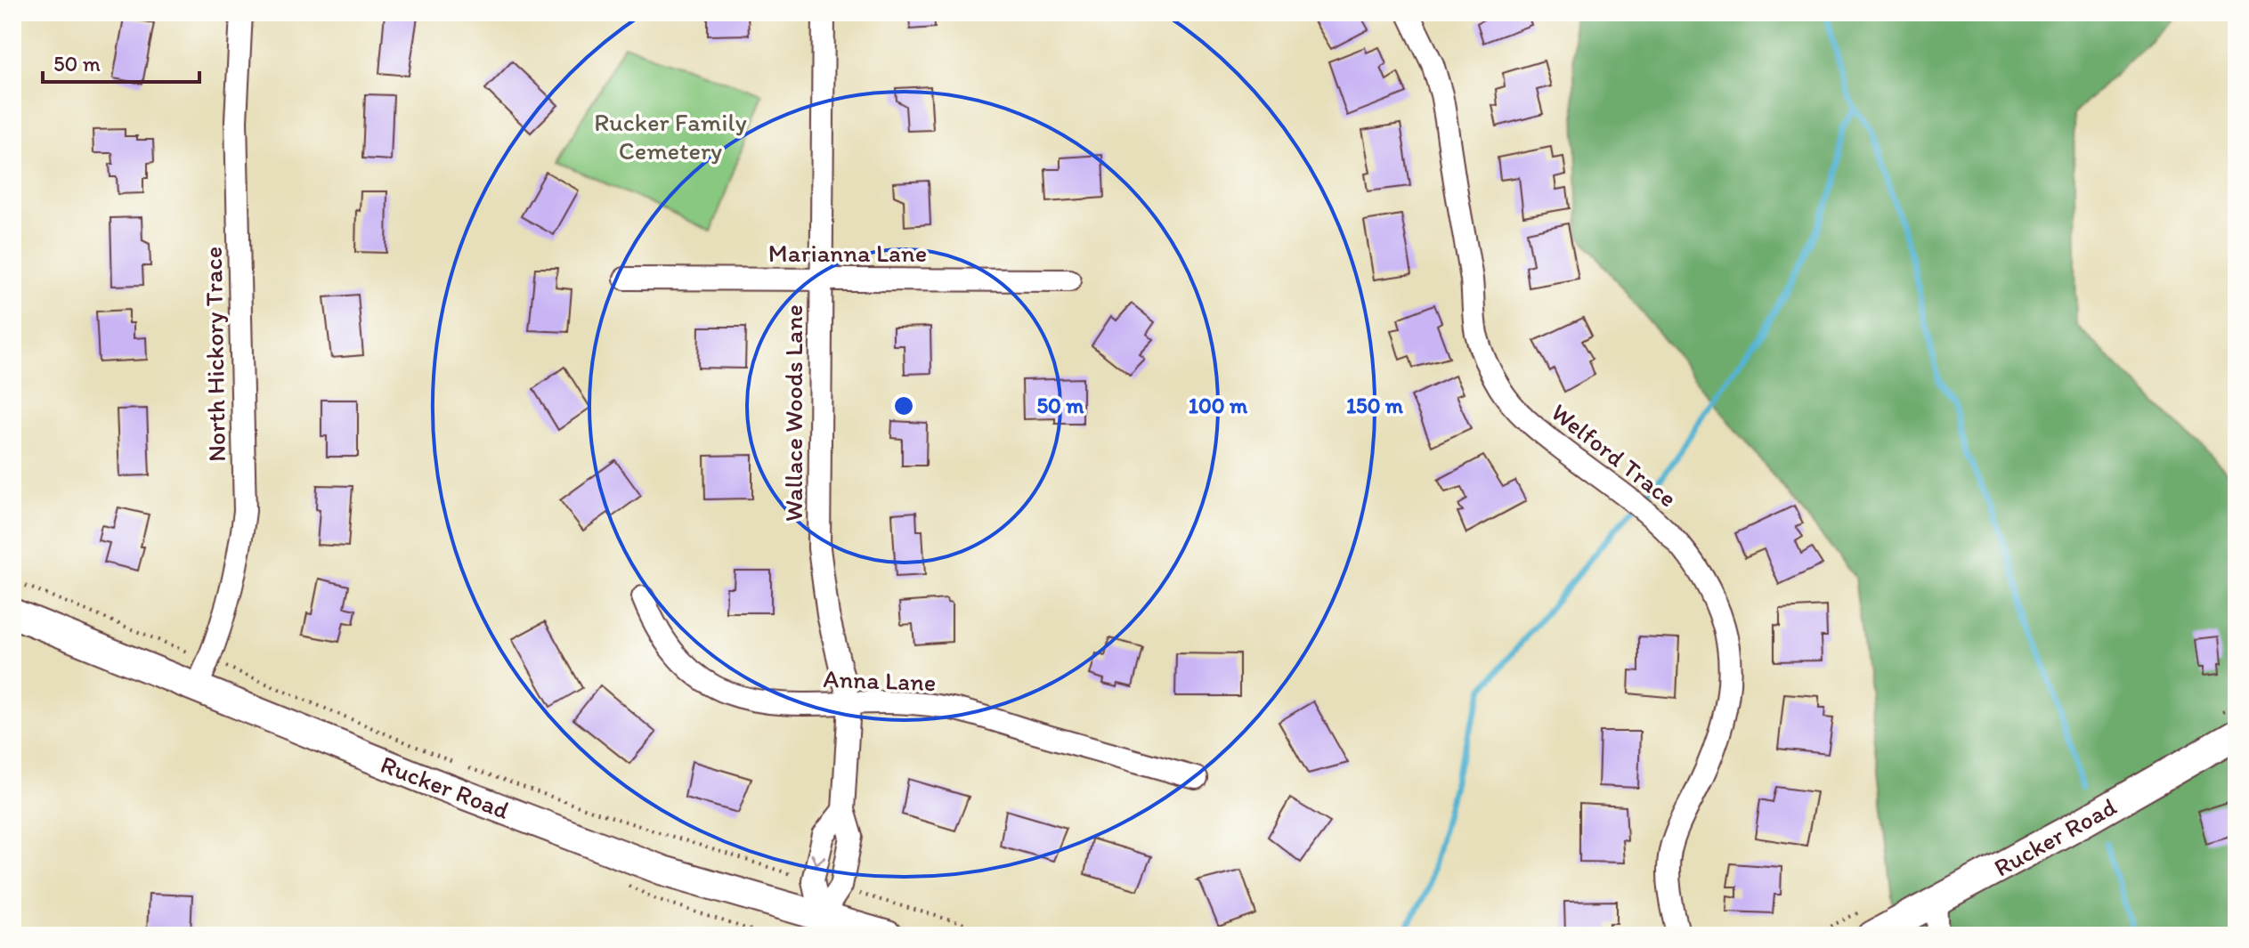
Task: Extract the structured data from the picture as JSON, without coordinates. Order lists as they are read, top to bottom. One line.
{"streets":{"main road":["Rucker Road"],"street":["Marianna Lane","North Hickory Trace","Wallace Woods Lane","Welford Trace","Anna Lane"]},"crossings":[["Marianna Lane","Wallace Woods Lane"],["North Hickory Trace","Rucker Road"],["Wallace Woods Lane","Anna Lane"],["Wallace Woods Lane","Rucker Road"]],"parks":["Rucker Family Cemetery"],"scale_bar":"50 m","rings":["50 m","100 m","150 m"]}
